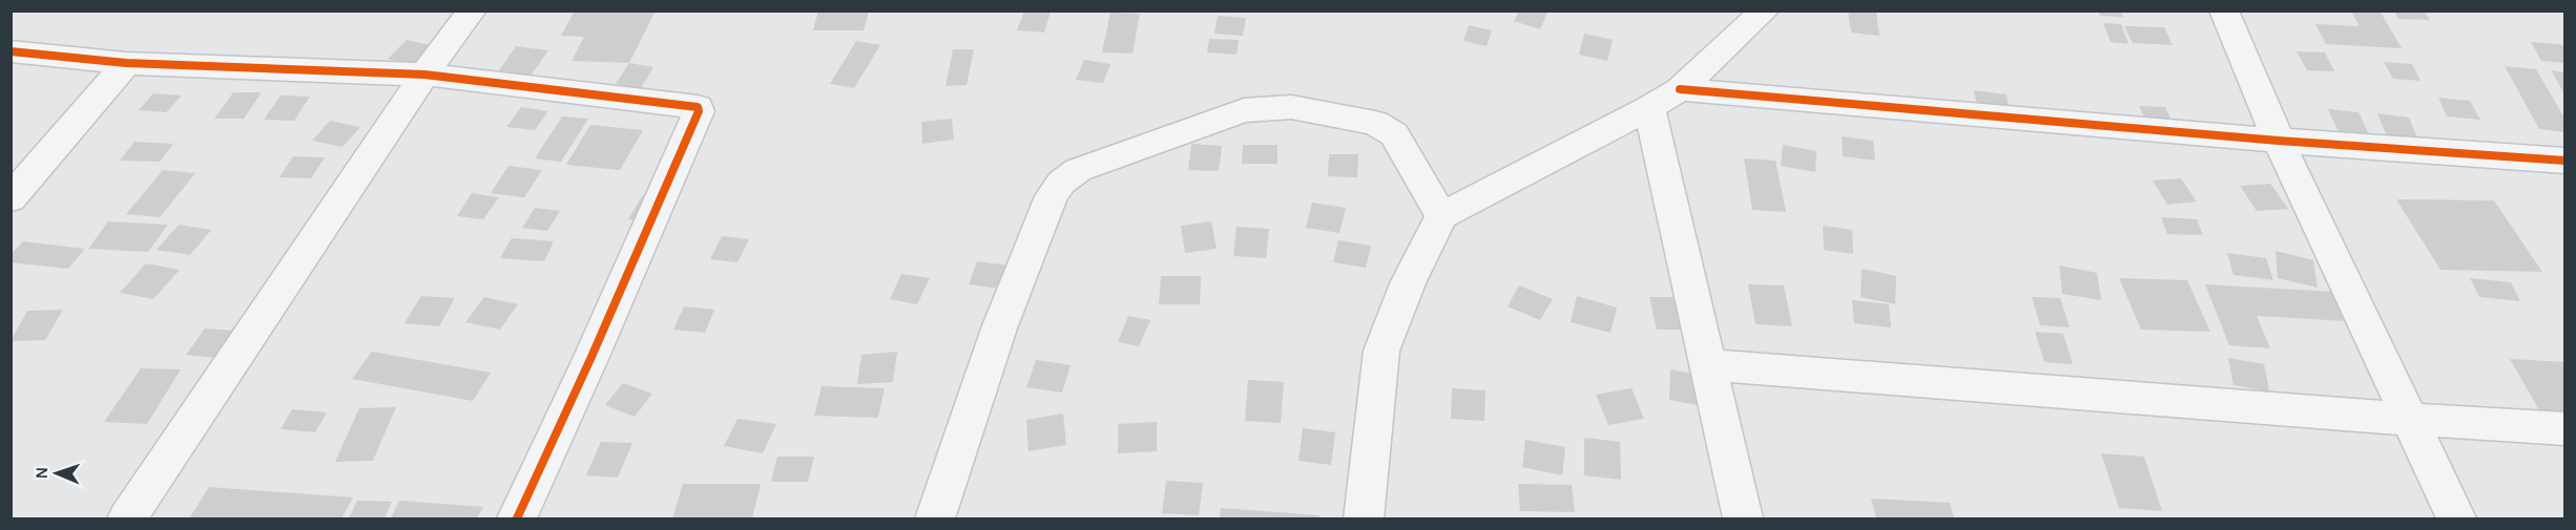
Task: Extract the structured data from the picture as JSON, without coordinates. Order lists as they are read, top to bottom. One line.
{"north":"left"}
